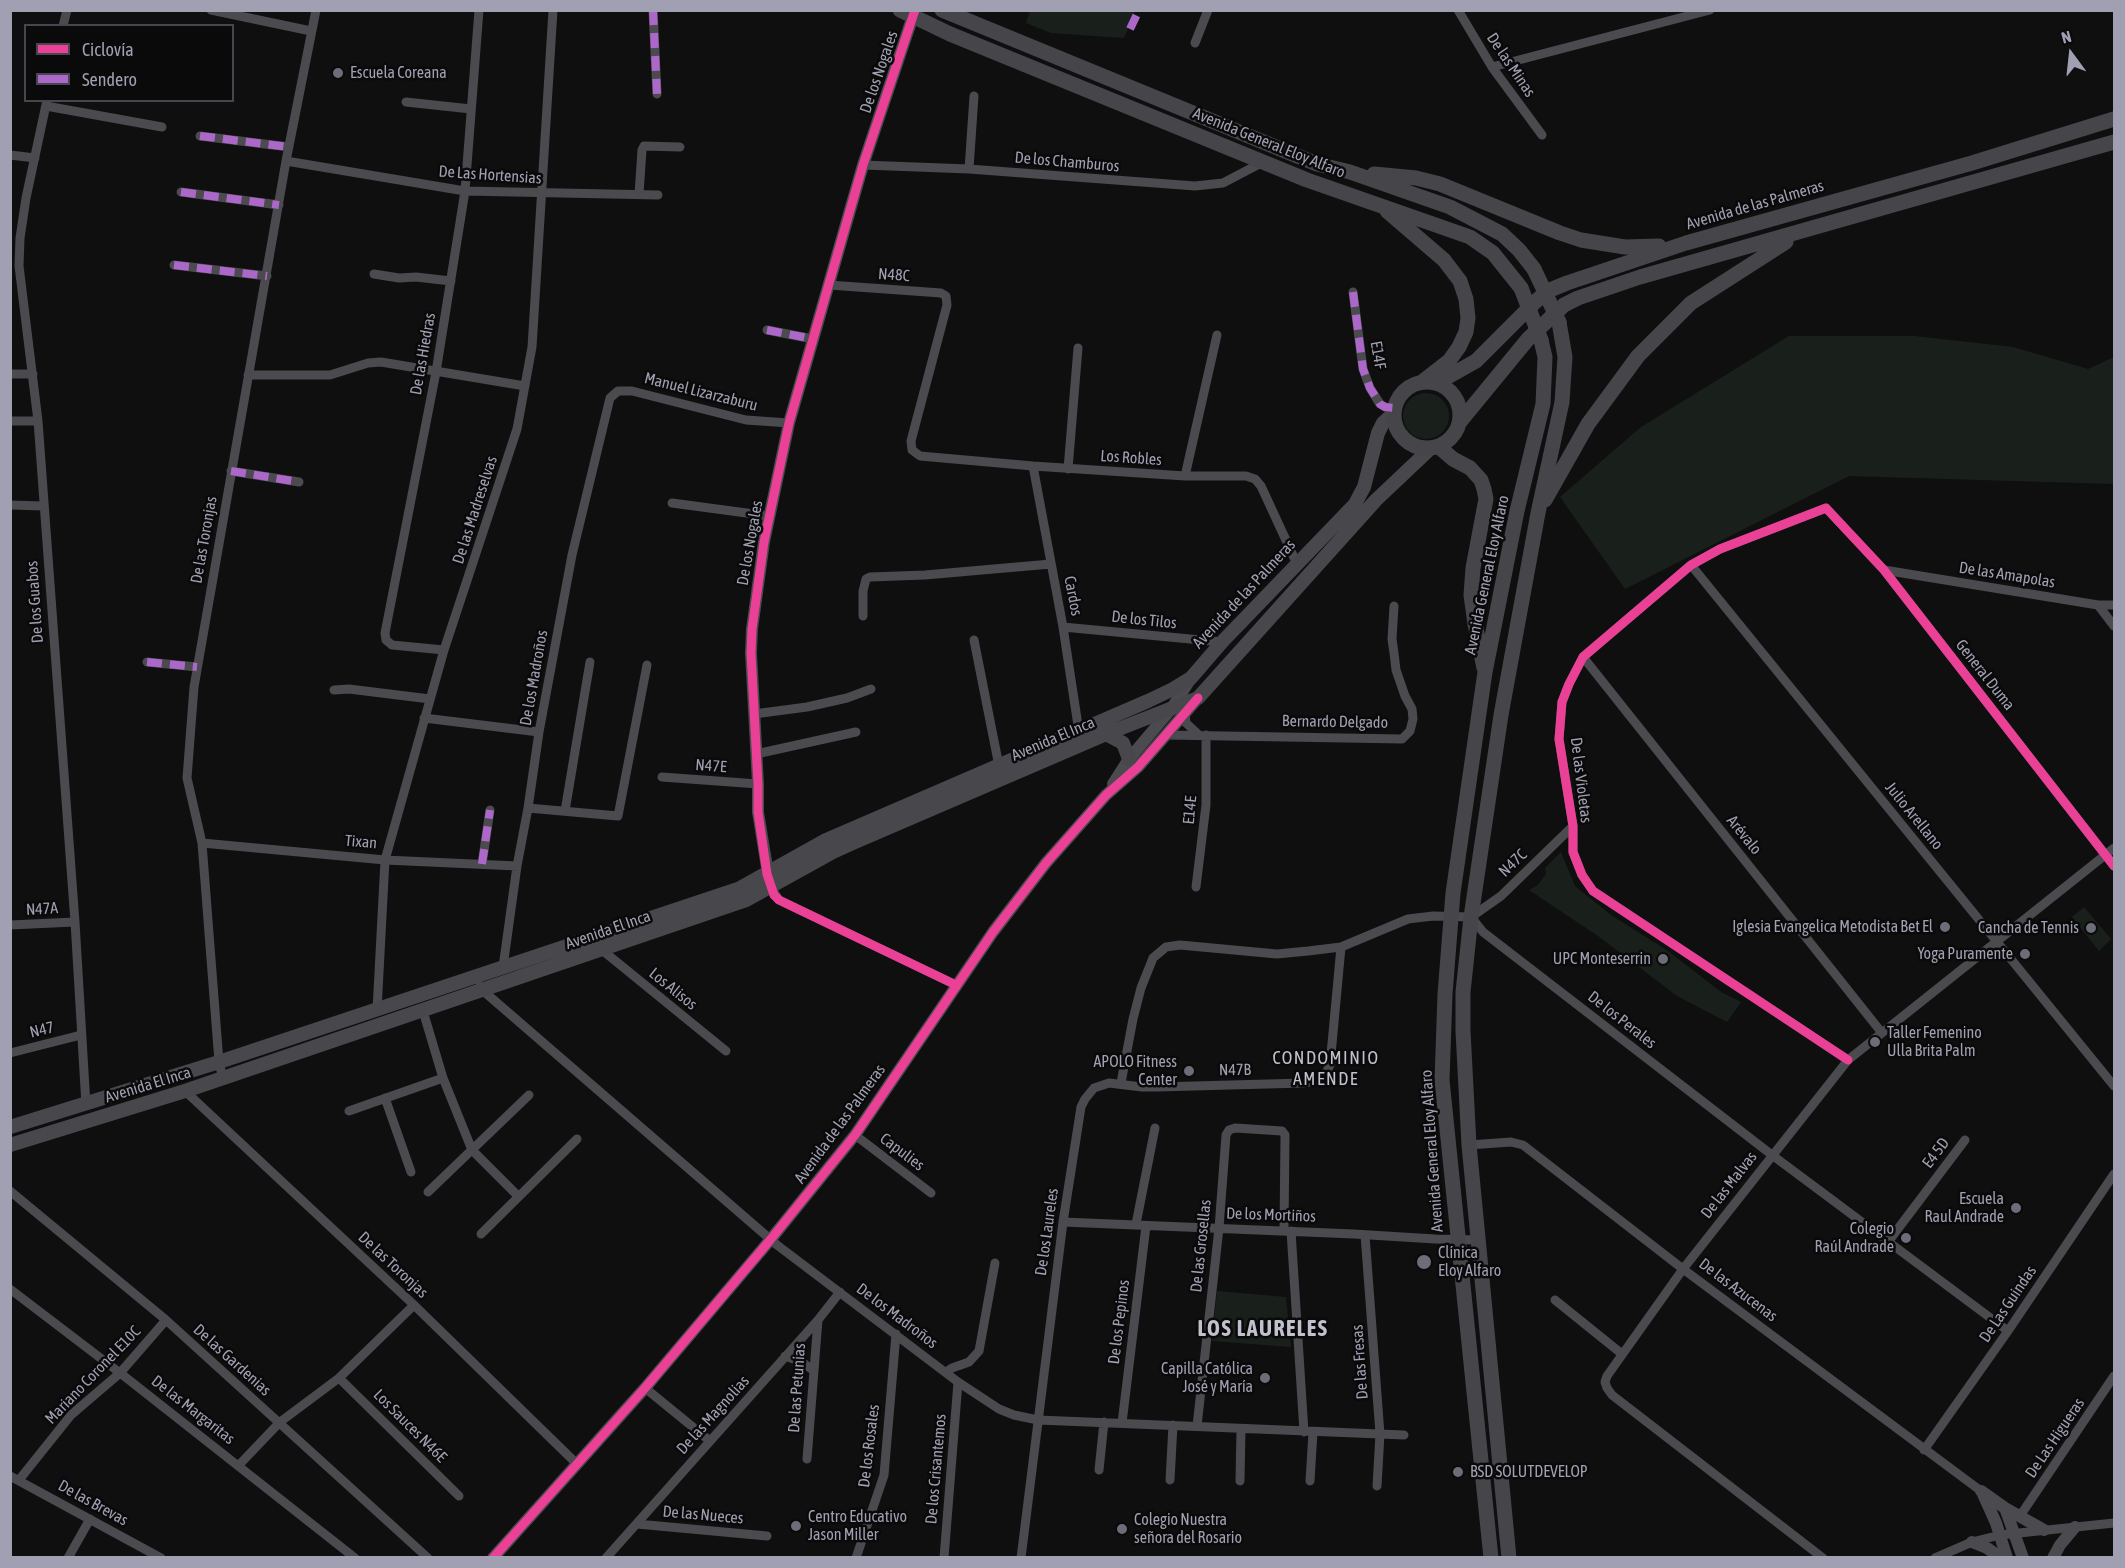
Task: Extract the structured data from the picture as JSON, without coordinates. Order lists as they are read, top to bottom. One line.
{"streets":{"main road":["Avenida General Eloy Alfaro","Avenida de las Palmeras","Avenida El Inca"],"street":["De las Minas","De los Nogales","De los Chamburos","De Las Hortensias","N48C","De las Hiedras","E14F","Manuel Lizarzaburu","Los Robles","De las Madreselvas","De las Toronjas","De las Amapolas","Cardos","De los Guabos","De los Tilos","General Duma","De los Madroños","Bernardo Delgado","N47E","De las Violetas","E14E","Julio Arellano","Arévalo","Tixan","N47C","N47A","Los Alisos","De los Perales","N47","N47B","Capulies","E4 5D","De las Malvas","De los Mortiños","De los Laureles","De las Grosellas","De las Azucenas","De Las Guindas","De los Pepinos","De las Gardenias","De las Fresas","Mariano Coronel E10C","De las Petunias","De las Margaritas","De las Magnolias","Los Sauces N46E","De Las Higueras","De los Rosales","De los Crisantemos","De las Brevas","De las Nueces"]},"crossings":[["De los Nogales","De los Chamburos"],["De los Nogales","N48C"],["De los Nogales","Manuel Lizarzaburu"],["De los Nogales","Avenida El Inca"],["De los Nogales","N47E"],["Avenida General Eloy Alfaro","De los Chamburos"],["Avenida General Eloy Alfaro","N47C"],["Avenida General Eloy Alfaro","De los Perales"],["Avenida General Eloy Alfaro","De los Mortiños"],["Avenida General Eloy Alfaro","De las Azucenas"],["De Las Hortensias","De las Hiedras"],["De Las Hortensias","De las Madreselvas"],["De Las Hortensias","De las Toronjas"],["Avenida de las Palmeras","E14F"],["Avenida de las Palmeras","Los Robles"],["Avenida de las Palmeras","De las Toronjas"],["Avenida de las Palmeras","De los Tilos"],["Avenida de las Palmeras","De los Madroños"],["Avenida de las Palmeras","Bernardo Delgado"],["Avenida de las Palmeras","Avenida El Inca"],["Avenida de las Palmeras","Capulies"],["N48C","Los Robles"],["De las Hiedras","De las Madreselvas"],["Manuel Lizarzaburu","De los Madroños"],["Los Robles","Cardos"],["De las Madreselvas","Avenida El Inca"],["De las Madreselvas","Tixan"],["De las Toronjas","Avenida El Inca"],["De las Toronjas","Tixan"],["De las Amapolas","General Duma"],["Cardos","De los Tilos"],["Cardos","Avenida El Inca"],["De los Guabos","Avenida El Inca"],["De los Guabos","N47A"],["De los Guabos","N47"],["General Duma","De las Violetas"],["General Duma","De las Malvas"],["De los Madroños","Avenida El Inca"],["De los Madroños","Tixan"],["De los Madroños","De los Laureles"],["De los Madroños","De las Grosellas"],["De los Madroños","De los Pepinos"],["De los Madroños","De las Fresas"],["De los Madroños","De las Magnolias"],["De los Madroños","De los Rosales"],["De los Madroños","De los Crisantemos"],["Bernardo Delgado","E14E"],["Avenida El Inca","Los Alisos"],["De las Violetas","Julio Arellano"],["De las Violetas","Arévalo"],["De las Violetas","N47C"],["De las Violetas","De las Malvas"],["Julio Arellano","De las Malvas"],["Arévalo","De las Malvas"],["N47C","De los Perales"],["De los Perales","E4 5D"],["De los Perales","De las Malvas"],["De los Perales","De Las Guindas"],["N47B","De los Laureles"],["De las Malvas","De las Azucenas"],["De los Mortiños","De los Laureles"],["De los Mortiños","De las Grosellas"],["De los Mortiños","De los Pepinos"],["De los Mortiños","De las Fresas"],["De las Azucenas","De Las Guindas"],["De las Azucenas","De Las Higueras"],["De las Gardenias","Mariano Coronel E10C"],["Mariano Coronel E10C","De las Margaritas"],["Mariano Coronel E10C","De las Brevas"],["De las Petunias","De las Magnolias"],["De las Magnolias","De las Nueces"]],"districts":["CONDOMINIO AMENDE","LOS LAURELES"],"places":["Escuela Coreana","Iglesia Evangelica Metodista Bet El","Cancha de Tennis","Yoga Puramente","UPC Monteserrin","Taller Femenino Ulla Brita Palm","APOLO Fitness Center","Escuela Raul Andrade","Colegio Raúl Andrade","Clínica Eloy Alfaro","Capilla Católica José y María","BSD SOLUTDEVELOP","Centro Educativo Jason Miller","Colegio Nuestra señora del Rosario"],"legend":["Ciclovía","Sendero"],"north":"top"}
